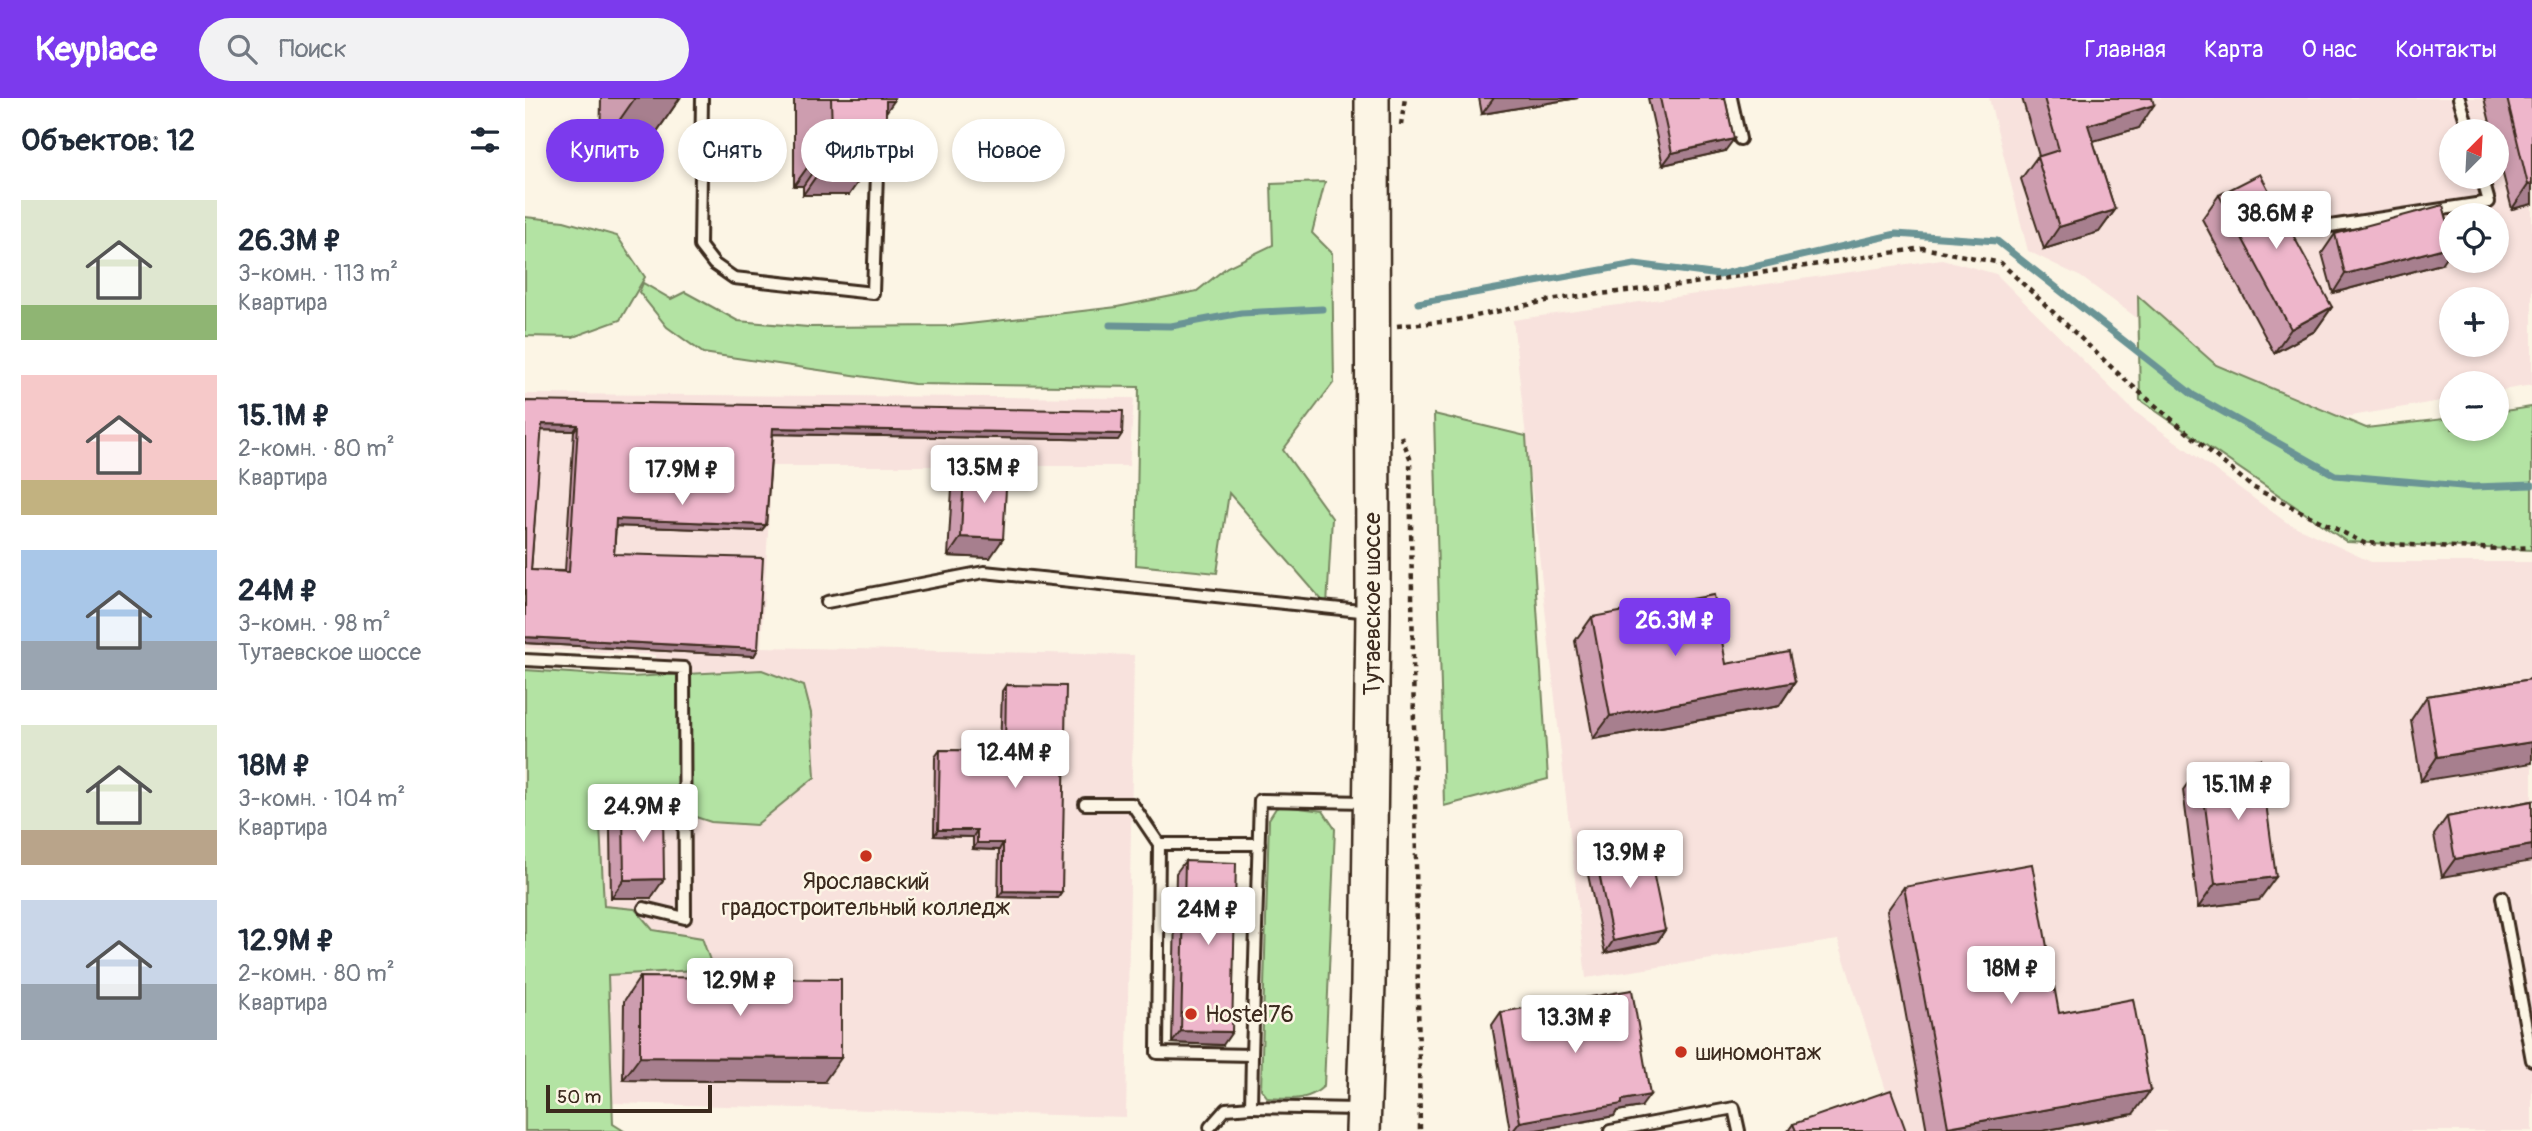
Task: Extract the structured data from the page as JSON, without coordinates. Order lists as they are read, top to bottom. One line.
{"streets":{"main road":["Тутаевское шоссе"]},"places":["Ярославский градостроительный колледж","Hostel76","шиномонтаж"],"scale_bar":"50 m","north":"top right","page":{"header":"Keyplace","search":"Поиск","nav":["Главная","Карта","О нас","Контакты"],"heading":"Объектов: 12","map_buttons":["+","−"],"chip":["Купить","Снять","Фильтры","Новое"],"list":[{"name":"26.3M ₽","note":"3-комн. · 113 m² · Квартира"},{"name":"15.1M ₽","note":"2-комн. · 80 m² · Квартира"},{"name":"24M ₽","note":"3-комн. · 98 m² · Тутаевское шоссе"},{"name":"18M ₽","note":"3-комн. · 104 m² · Квартира"},{"name":"12.9M ₽","note":"2-комн. · 80 m² · Квартира"}],"price":["38.6M ₽","13.5M ₽","17.9M ₽","26.3M ₽","12.4M ₽","15.1M ₽","24.9M ₽","13.9M ₽","24M ₽","18M ₽","12.9M ₽","13.3M ₽"],"scale":"50 m"}}
